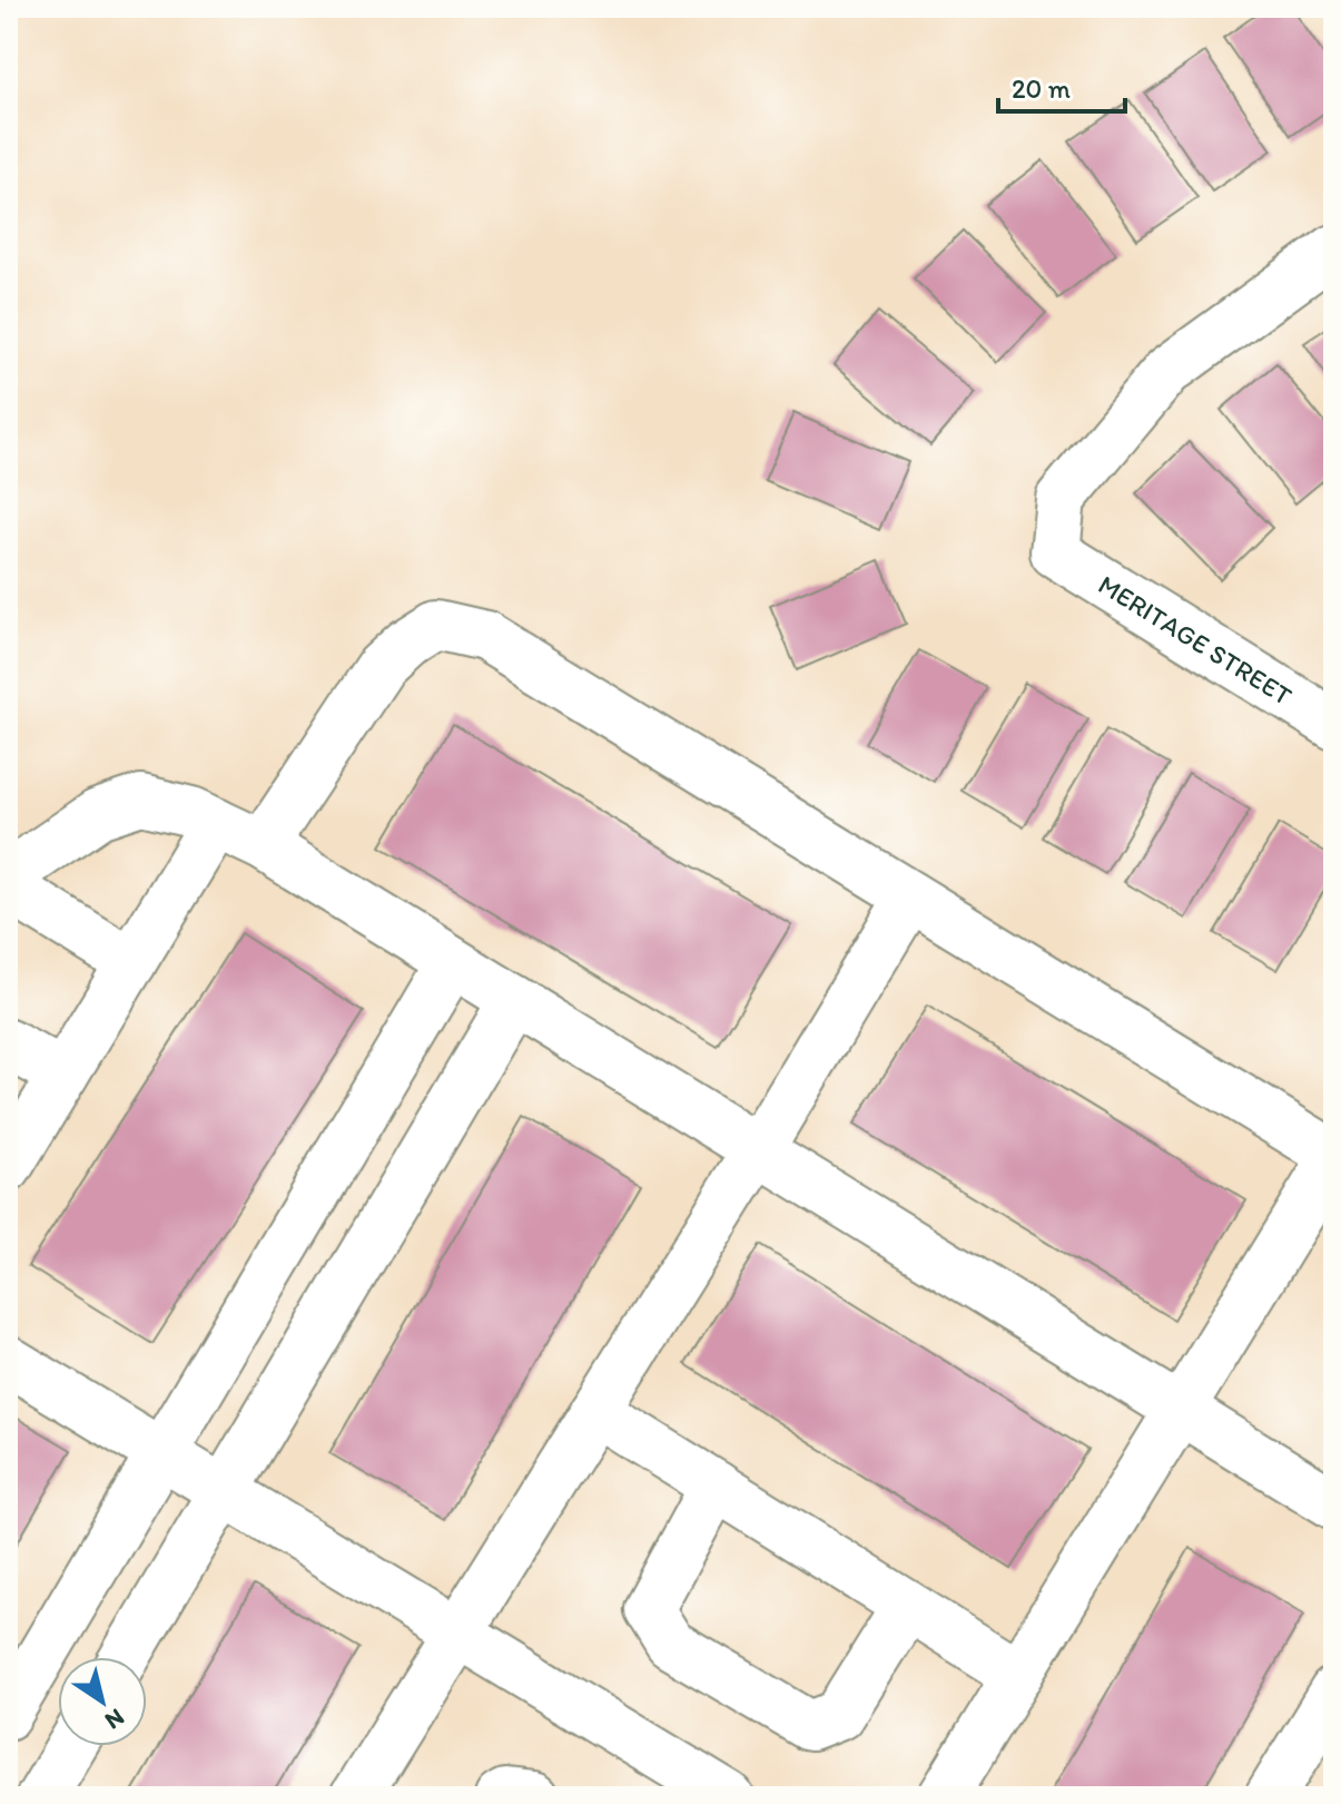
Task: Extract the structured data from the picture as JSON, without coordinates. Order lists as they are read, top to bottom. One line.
{"streets":{"street":["MERITAGE STREET"]},"scale_bar":"20 m","north":"bottom right"}
